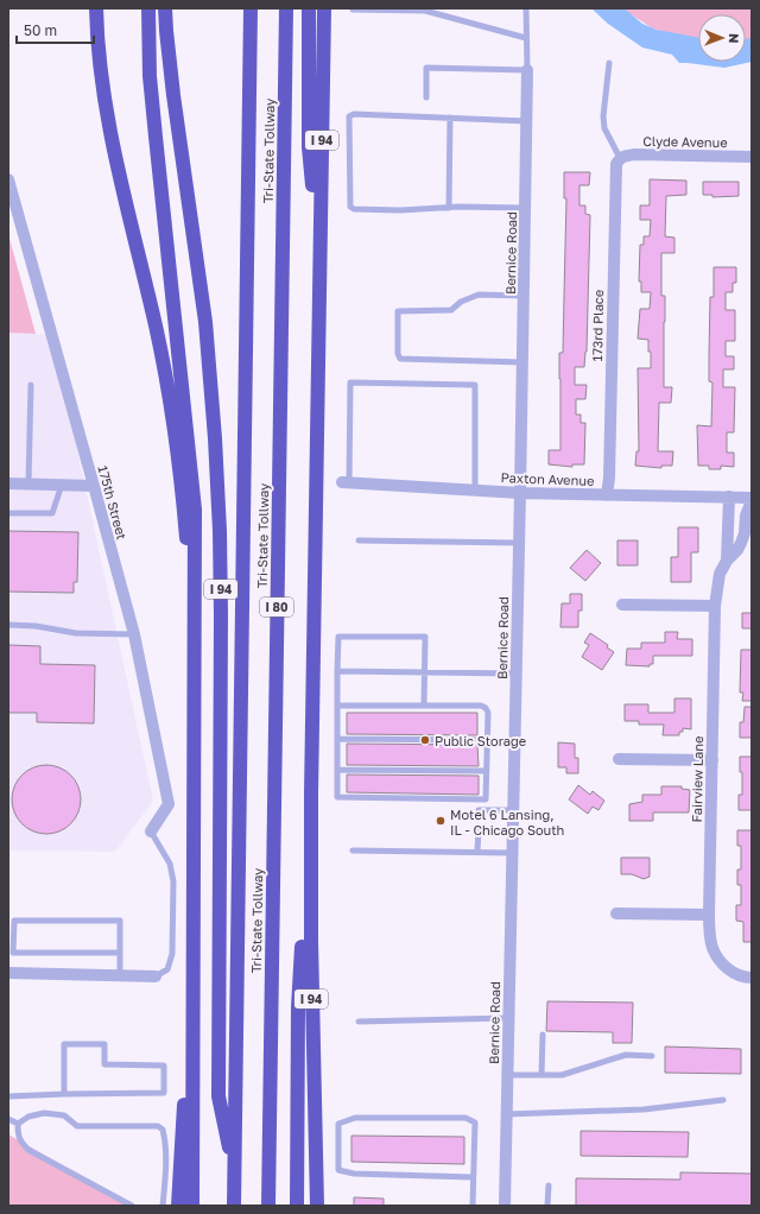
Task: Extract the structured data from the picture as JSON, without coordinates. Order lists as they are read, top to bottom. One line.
{"streets":{"highway":["I 94","Tri-State Tollway","I 80"],"street":["Clyde Avenue","Bernice Road","173rd Place","Paxton Avenue","175th Street","Fairview Lane"]},"crossings":[["I 94","Tri-State Tollway"],["I 94","I 80"],["Clyde Avenue","173rd Place"],["Tri-State Tollway","I 80"],["Bernice Road","Paxton Avenue"],["173rd Place","Paxton Avenue"],["Paxton Avenue","Fairview Lane"]],"places":["Public Storage","Motel 6 Lansing, IL - Chicago South"],"scale_bar":"50 m","north":"right"}
